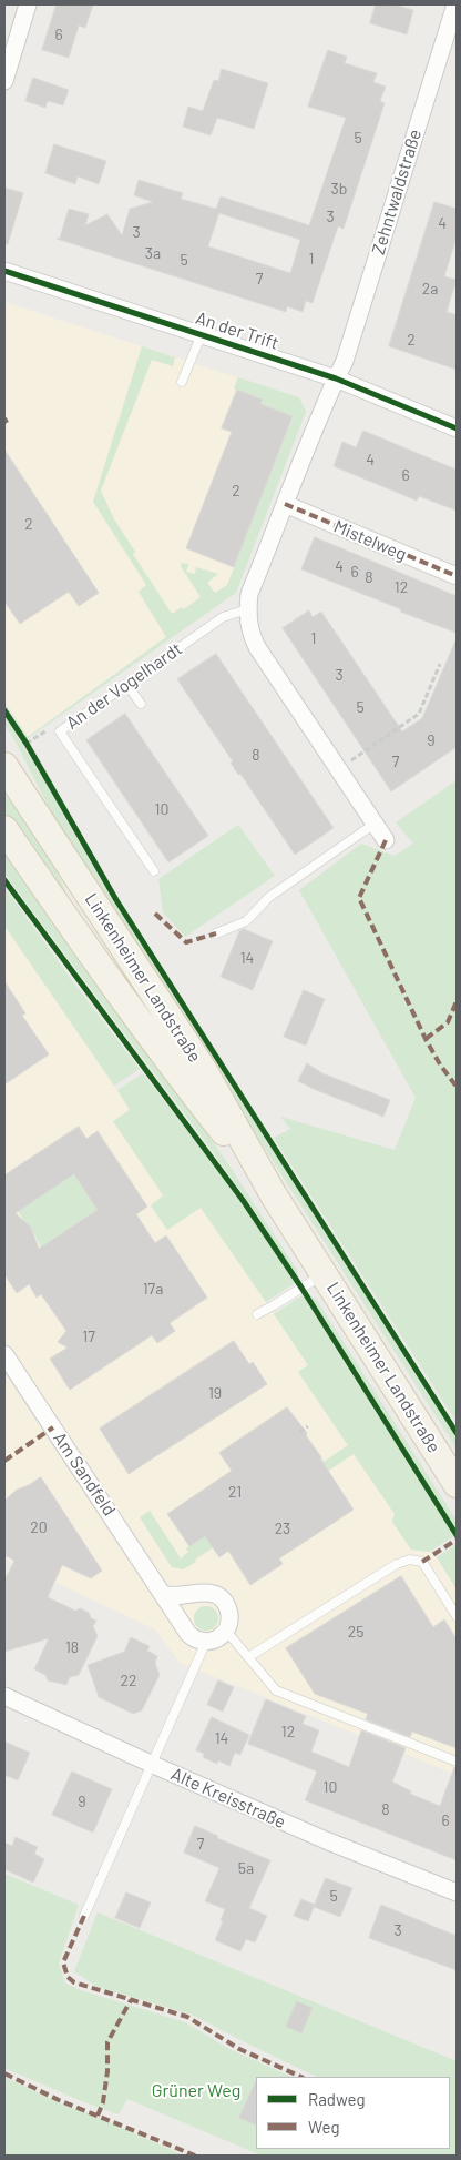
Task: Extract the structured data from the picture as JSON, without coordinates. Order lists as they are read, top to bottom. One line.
{"streets":{"main road":["Linkenheimer Landstraße"],"street":["Zehntwaldstraße","An der Trift","Mistelweg","Am Sandfeld","Alte Kreisstraße"],"lane":["An der Vogelhardt"]},"crossings":[["Zehntwaldstraße","An der Trift"]],"parks":["Grüner Weg"],"house_numbers":["6","5","3b","3","4","3","3a","1","5","7","2a","2","4","6","2","2","4","6","8","12","1","3","5","9","8","7","10","14","17a","17","19","21","20","23","25","18","22","12","14","10","9","8","6","7","5a","5","3"],"legend":["Radweg","Weg"]}
